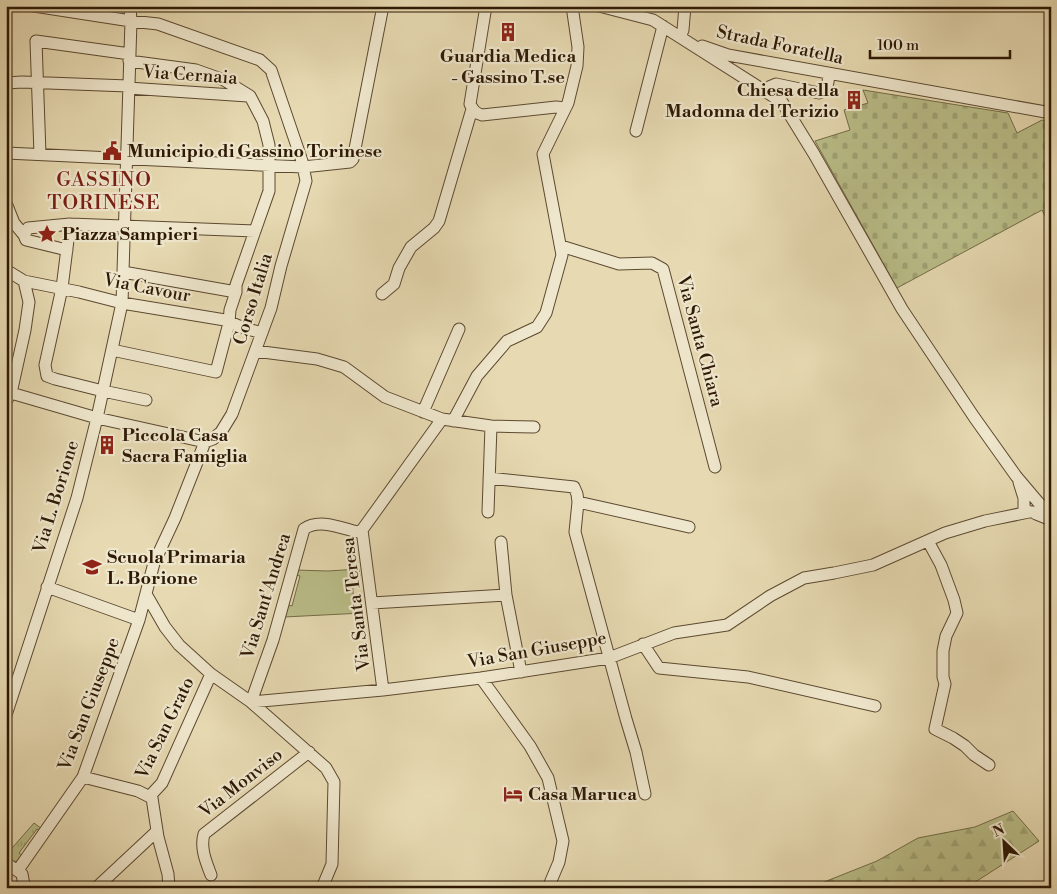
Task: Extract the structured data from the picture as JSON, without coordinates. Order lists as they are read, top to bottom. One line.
{"streets":{"street":["Strada Foratella","Via Cernaia","Via Cavour","Corso Italia","Via Santa Chiara","Via L. Borione","Via Sant'Andrea","Via Santa Teresa","Via San Giuseppe","Via San Grato","Via Monviso"]},"crossings":[["Via Cernaia","Via L. Borione"],["Via Cavour","Corso Italia"],["Via Cavour","Via L. Borione"],["Corso Italia","Via L. Borione"],["Corso Italia","Via San Giuseppe"],["Via Santa Chiara","Via Santa Teresa"],["Via Sant'Andrea","Via Santa Teresa"],["Via Sant'Andrea","Via San Giuseppe"],["Via Santa Teresa","Via San Giuseppe"]],"districts":["GASSINO TORINESE"],"places":{"building":["Guardia Medica - Gassino T.se","Chiesa della Madonna del Terizio","Piccola Casa Sacra Famiglia"],"public building":["Municipio di Gassino Torinese"],"place":["Piazza Sampieri"],"school or university":["Scuola Primaria L. Borione"],"hotel":["Casa Maruca"]},"scale_bar":"100 m","north":"top left"}
